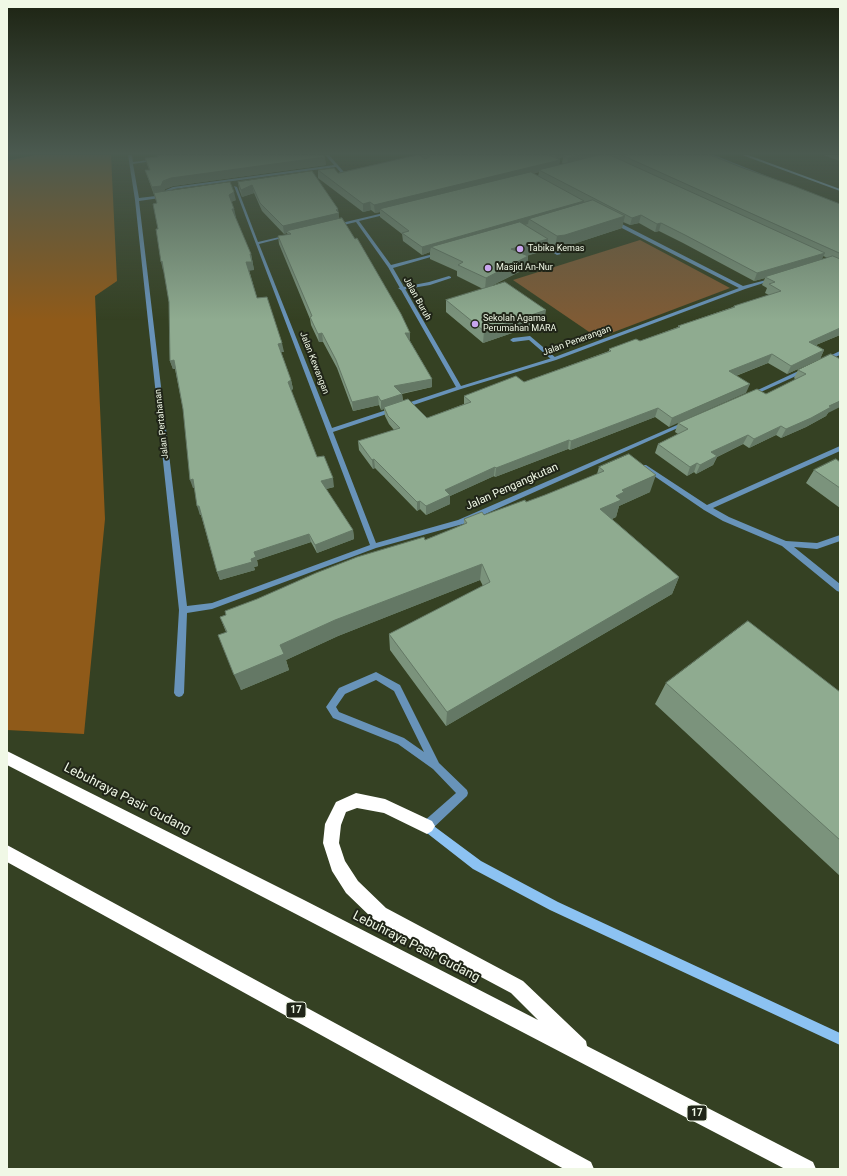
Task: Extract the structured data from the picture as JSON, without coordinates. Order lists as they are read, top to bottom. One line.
{"streets":{"highway":["Lebuhraya Pasir Gudang","17"],"street":["Jalan Buruh","Jalan Penerangan","Jalan Kewangan","Jalan Pertahanan","Jalan Pengangkutan"]},"crossings":[["Jalan Buruh","Jalan Penerangan"],["Jalan Penerangan","Jalan Kewangan"],["Jalan Kewangan","Jalan Pengangkutan"],["Jalan Pertahanan","Jalan Pengangkutan"]],"places":["Tabika Kemas","Masjid An-Nur","Sekolah Agama Perumahan MARA"]}
